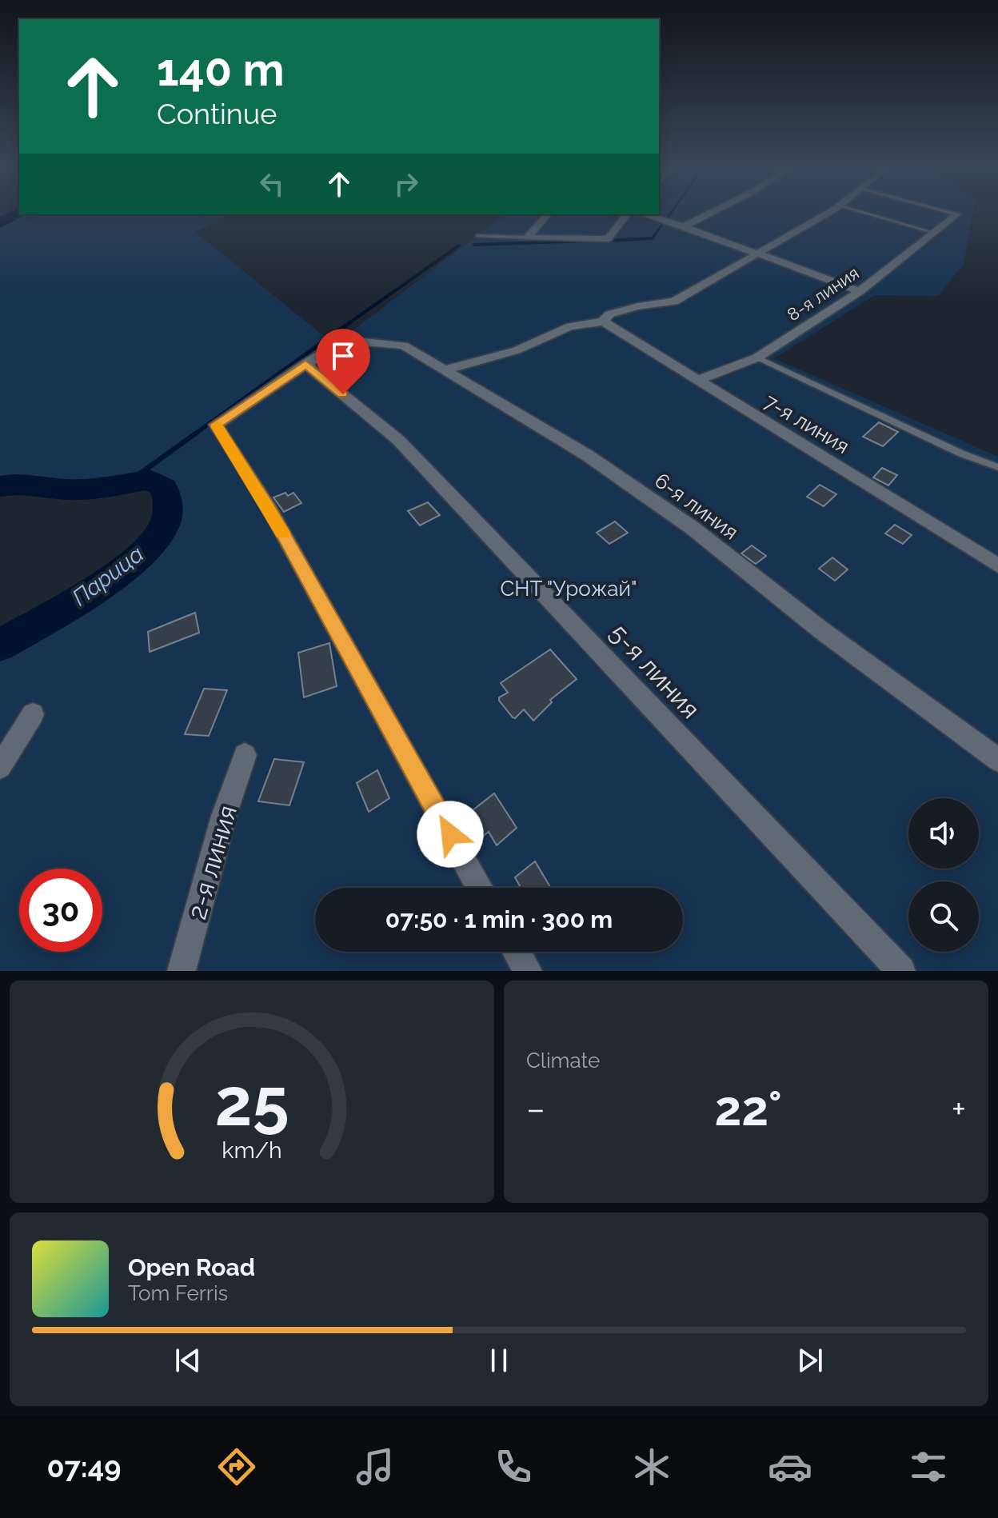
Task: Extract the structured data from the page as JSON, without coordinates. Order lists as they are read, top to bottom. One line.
{"streets":{"street":["8-я линия","7-я линия","6-я линия","5-я линия","2-я линия"]},"crossings":[["8-я линия","7-я линия"],["6-я линия","5-я линия"]],"water":["Парица"],"parks":["СНТ \"Урожай\""],"page":{"turn":["140 m","Continue"],"limit":"30","trip":"07:50 · 1 min · 300 m","tile":"Climate","heat":["−","22°","+"],"song":["Open Road","Tom Ferris"],"tabs":"07:49","gauge":["25","km/h"]}}
